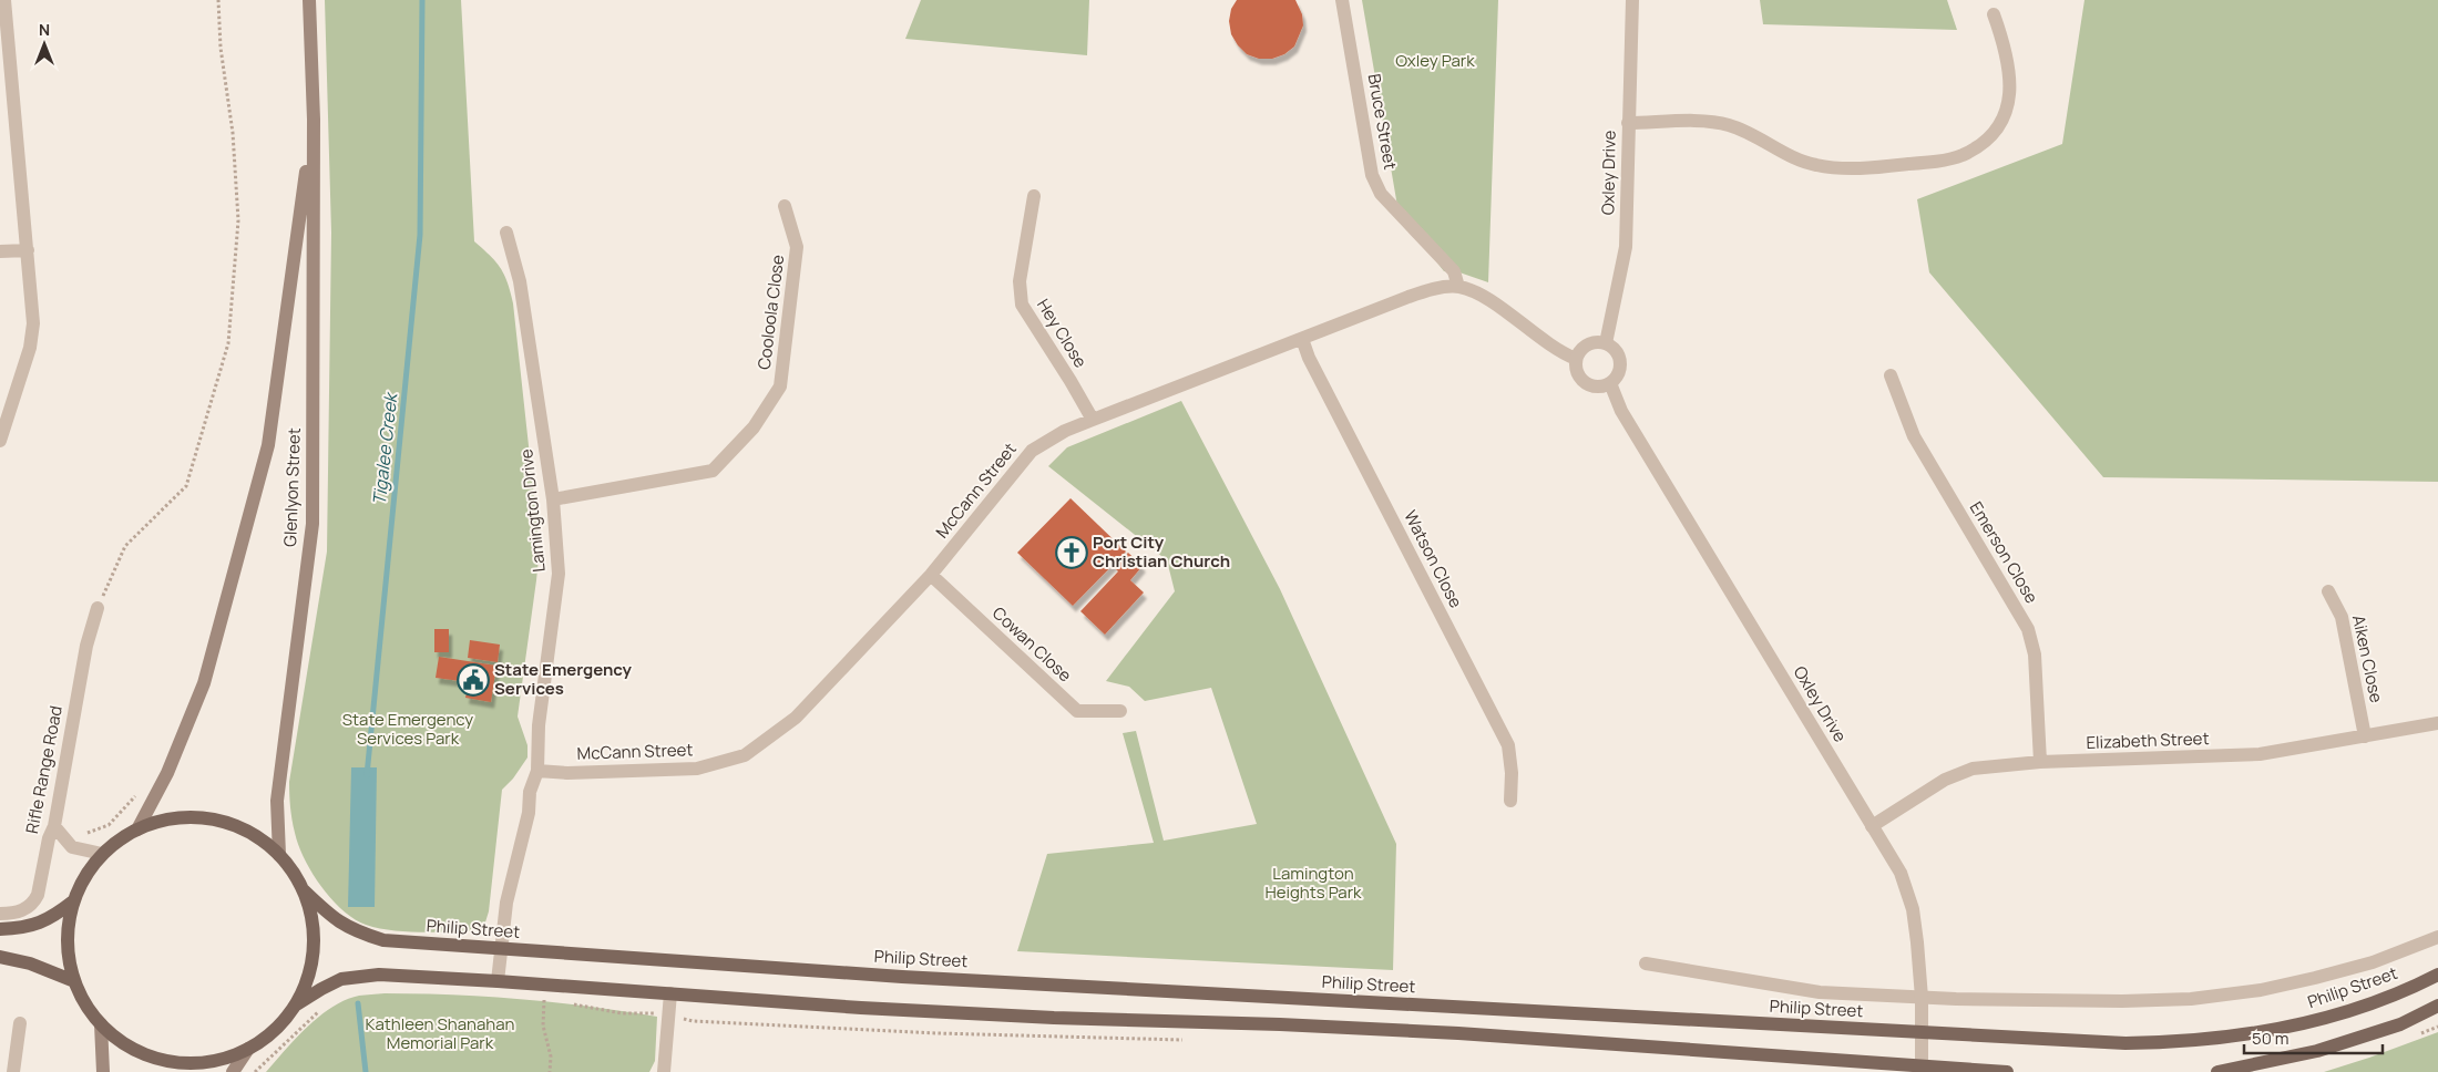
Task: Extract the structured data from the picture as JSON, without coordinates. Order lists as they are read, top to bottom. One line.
{"streets":{"main road":["Glenlyon Street","Philip Street"],"street":["Bruce Street","Oxley Drive","Cooloola Close","Hey Close","McCann Street","Lamington Drive","Emerson Close","Watson Close","Cowan Close","Aiken Close","Elizabeth Street","Rifle Range Road"]},"crossings":[["Bruce Street","McCann Street"],["Oxley Drive","McCann Street"],["Oxley Drive","Elizabeth Street"],["Oxley Drive","Philip Street"],["Cooloola Close","Lamington Drive"],["Hey Close","McCann Street"],["McCann Street","Lamington Drive"],["McCann Street","Watson Close"],["McCann Street","Cowan Close"],["Lamington Drive","Philip Street"],["Emerson Close","Elizabeth Street"],["Aiken Close","Elizabeth Street"]],"water":["Tigalee Creek"],"parks":["Oxley Park","State Emergency Services Park","Lamington Heights Park","Kathleen Shanahan Memorial Park"],"places":{"church":["Port City Christian Church"],"public building":["State Emergency Services"]},"scale_bar":"50 m","north":"top"}
